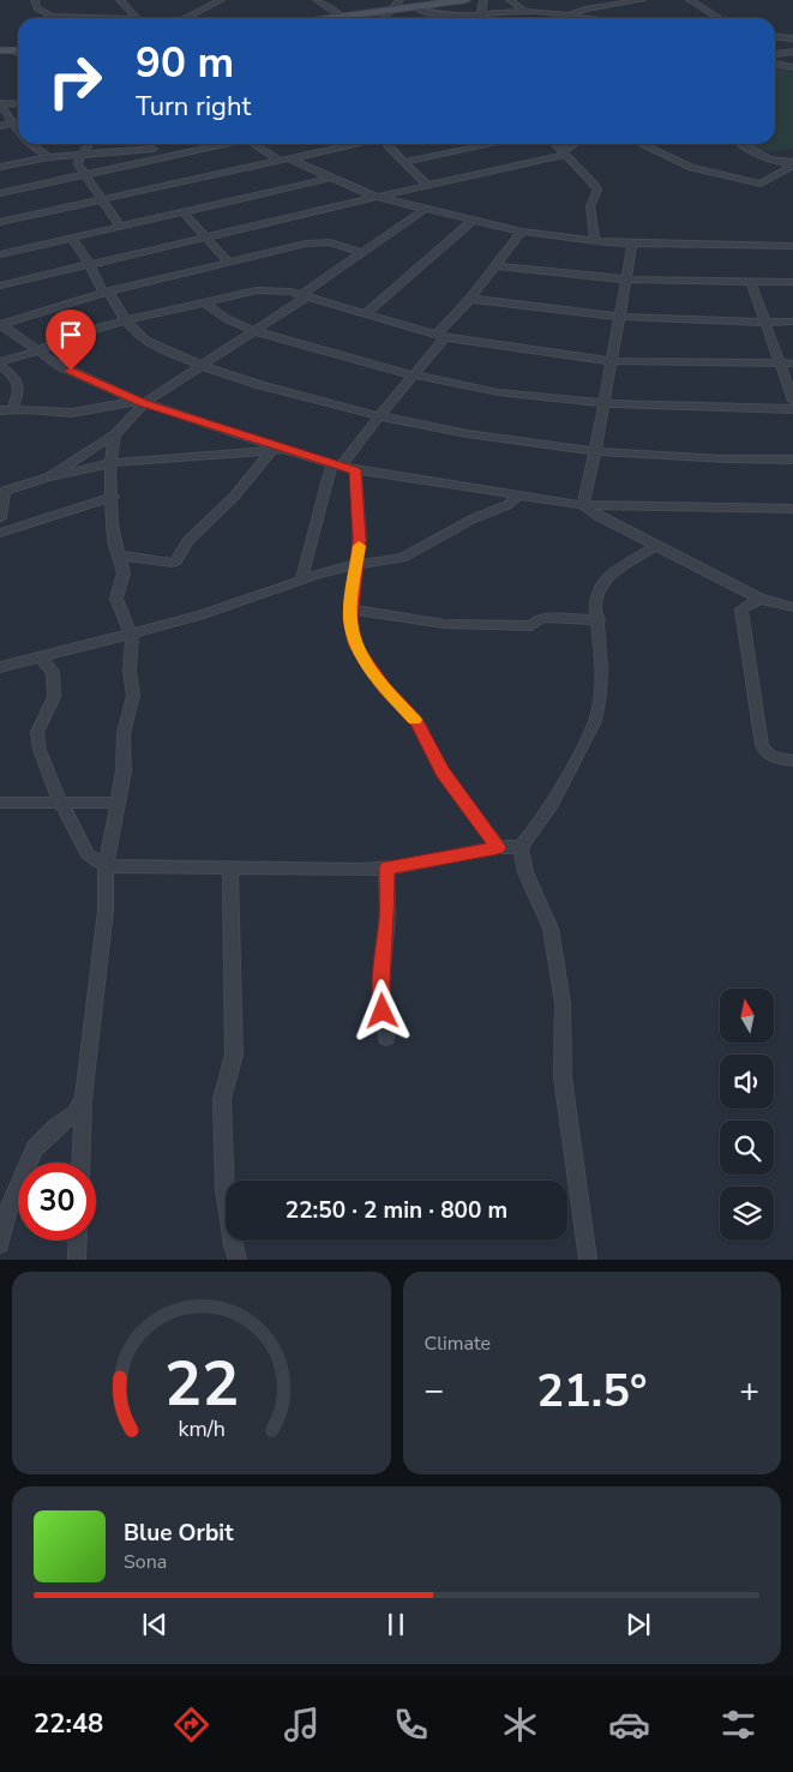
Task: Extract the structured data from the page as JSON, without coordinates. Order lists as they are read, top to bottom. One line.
{"north":"top","page":{"turn":["90 m","Turn right"],"limit":"30","trip":"22:50 · 2 min · 800 m","tile":"Climate","heat":["−","21.5°","+"],"song":["Blue Orbit","Sona"],"tabs":"22:48","gauge":["22","km/h"]}}
